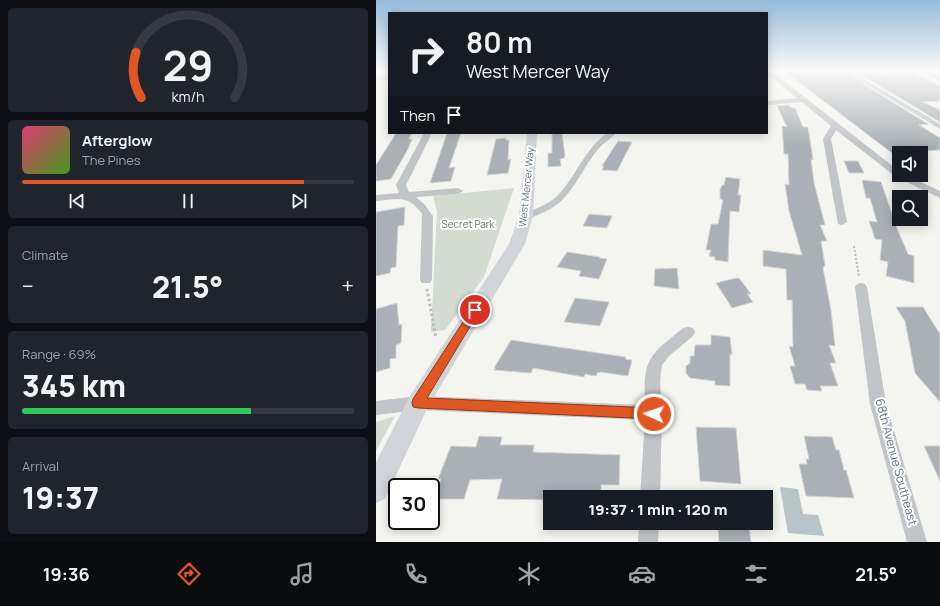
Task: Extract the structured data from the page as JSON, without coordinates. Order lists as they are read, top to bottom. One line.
{"streets":{"street":["West Mercer Way","68th Avenue Southeast"]},"parks":["Secret Park"],"page":{"turn":["80 m","West Mercer Way"],"then":"Then","song":["Afterglow","The Pines"],"tile":["Climate",["Range · 69%","345 km"],["Arrival","19:37"]],"heat":["−","21.5°","+"],"limit":"30","trip":"19:37 · 1 min · 120 m","tabs":["19:36","21.5°"],"gauge":["29","km/h"]}}
